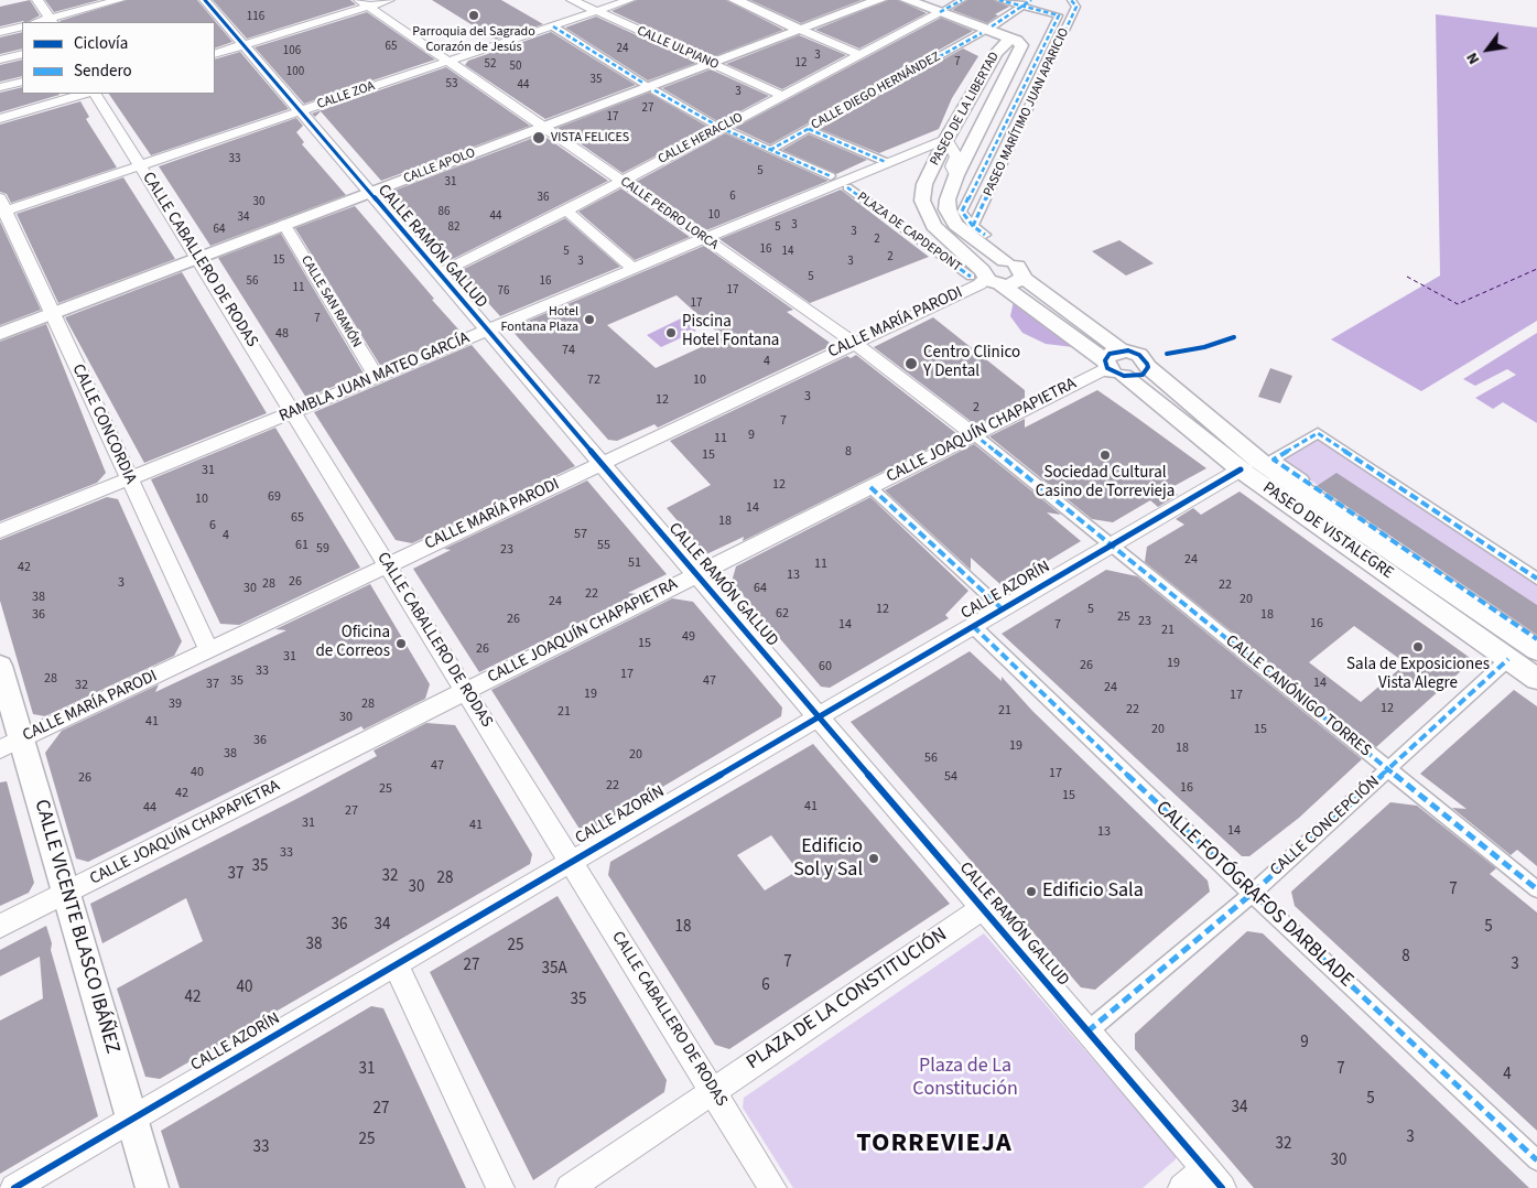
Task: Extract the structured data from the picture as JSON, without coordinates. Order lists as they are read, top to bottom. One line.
{"streets":{"street":["CALLE ULPIANO","CALLE DIEGO HERNÁNDEZ","CALLE ZOA","PASEO DE LA LIBERTAD","PASEO MARÍTIMO JUAN APARICIO","CALLE HERACLIO","CALLE APOLO","CALLE PEDRO LORCA","PLAZA DE CAPDEPONT","CALLE RAMÓN GALLUD","CALLE CABALLERO DE RODAS","CALLE SAN RAMÓN","CALLE MARÍA PARODI","RAMBLA JUAN MATEO GARCÍA","CALLE CONCORDIA","CALLE JOAQUÍN CHAPAPIETRA","PASEO DE VISTALEGRE","CALLE AZORÍN","CALLE CANÓNIGO TORRES","CALLE CONCEPCIÓN","CALLE FOTÓGRAFOS DARBLADE","CALLE VICENTE BLASCO IBÁÑEZ","PLAZA DE LA CONSTITUCIÓN"]},"crossings":[["CALLE ULPIANO","CALLE ZOA"],["CALLE ULPIANO","CALLE HERACLIO"],["CALLE ULPIANO","CALLE APOLO"],["CALLE ZOA","CALLE PEDRO LORCA"],["CALLE ZOA","CALLE RAMÓN GALLUD"],["CALLE ZOA","CALLE CABALLERO DE RODAS"],["CALLE ZOA","CALLE CONCORDIA"],["PASEO DE LA LIBERTAD","PLAZA DE CAPDEPONT"],["PASEO DE LA LIBERTAD","CALLE MARÍA PARODI"],["PASEO DE LA LIBERTAD","CALLE JOAQUÍN CHAPAPIETRA"],["PASEO DE LA LIBERTAD","PASEO DE VISTALEGRE"],["CALLE HERACLIO","CALLE PEDRO LORCA"],["CALLE HERACLIO","CALLE RAMÓN GALLUD"],["CALLE APOLO","CALLE PEDRO LORCA"],["CALLE APOLO","CALLE RAMÓN GALLUD"],["CALLE APOLO","CALLE CABALLERO DE RODAS"],["CALLE APOLO","CALLE SAN RAMÓN"],["CALLE APOLO","CALLE CONCORDIA"],["CALLE PEDRO LORCA","CALLE MARÍA PARODI"],["CALLE PEDRO LORCA","RAMBLA JUAN MATEO GARCÍA"],["CALLE PEDRO LORCA","CALLE JOAQUÍN CHAPAPIETRA"],["CALLE PEDRO LORCA","CALLE CANÓNIGO TORRES"],["PLAZA DE CAPDEPONT","CALLE MARÍA PARODI"],["PLAZA DE CAPDEPONT","RAMBLA JUAN MATEO GARCÍA"],["CALLE RAMÓN GALLUD","CALLE MARÍA PARODI"],["CALLE RAMÓN GALLUD","RAMBLA JUAN MATEO GARCÍA"],["CALLE RAMÓN GALLUD","CALLE JOAQUÍN CHAPAPIETRA"],["CALLE RAMÓN GALLUD","CALLE AZORÍN"],["CALLE RAMÓN GALLUD","CALLE CONCEPCIÓN"],["CALLE RAMÓN GALLUD","PLAZA DE LA CONSTITUCIÓN"],["CALLE CABALLERO DE RODAS","CALLE MARÍA PARODI"],["CALLE CABALLERO DE RODAS","RAMBLA JUAN MATEO GARCÍA"],["CALLE CABALLERO DE RODAS","CALLE JOAQUÍN CHAPAPIETRA"],["CALLE CABALLERO DE RODAS","CALLE AZORÍN"],["CALLE CABALLERO DE RODAS","PLAZA DE LA CONSTITUCIÓN"],["CALLE SAN RAMÓN","RAMBLA JUAN MATEO GARCÍA"],["CALLE MARÍA PARODI","CALLE CONCORDIA"],["CALLE MARÍA PARODI","CALLE VICENTE BLASCO IBÁÑEZ"],["RAMBLA JUAN MATEO GARCÍA","CALLE CONCORDIA"],["CALLE JOAQUÍN CHAPAPIETRA","PASEO DE VISTALEGRE"],["CALLE JOAQUÍN CHAPAPIETRA","CALLE CANÓNIGO TORRES"],["CALLE JOAQUÍN CHAPAPIETRA","CALLE VICENTE BLASCO IBÁÑEZ"],["PASEO DE VISTALEGRE","CALLE AZORÍN"],["PASEO DE VISTALEGRE","CALLE CONCEPCIÓN"],["CALLE AZORÍN","CALLE CANÓNIGO TORRES"],["CALLE AZORÍN","CALLE FOTÓGRAFOS DARBLADE"],["CALLE AZORÍN","CALLE VICENTE BLASCO IBÁÑEZ"],["CALLE CANÓNIGO TORRES","CALLE CONCEPCIÓN"],["CALLE CONCEPCIÓN","CALLE FOTÓGRAFOS DARBLADE"]],"districts":["TORREVIEJA"],"parks":["Plaza de La Constitución"],"places":["Parroquia del Sagrado Corazón de Jesús","VISTA FELICES","Hotel Fontana Plaza","Piscina Hotel Fontana","Centro Clinico Y Dental","Sociedad Cultural Casino de Torrevieja","Oficina de Correos","Sala de Exposiciones Vista Alegre","Edificio Sol y Sal","Edificio Sala"],"house_numbers":["116","65","24","106","3","7","12","52","50","100","35","53","44","3","27","17","33","5","31","6","36","30","86","10","44","34","3","82","5","64","3","2","16","5","14","2","15","3","3","5","56","16","11","17","76","17","7","48","74","4","72","10","3","12","2","7","9","11","8","15","31","12","69","10","14","65","18","6","57","4","61","55","59","23","24","51","11","42","13","26","3","28","22","30","64","22","38","20","24","12","5","62","36","18","25","26","23","16","14","7","21","49","15","26","31","19","26","60","33","17","28","35","47","14","37","32","24","19","17","39","28","12","22","21","21","30","41","20","15","36","19","18","38","20","56","47","40","17","54","26","22","16","25","42","15","41","44","27","31","41","14","13","33","35","37","32","28","30","7","36","34","18","5","38","25","8","7","3","27","35A","6","40","42","35","9","31","7","4","5","34","27","3","25","32","33","30"],"legend":["Ciclovía","Sendero"],"north":"bottom left"}
